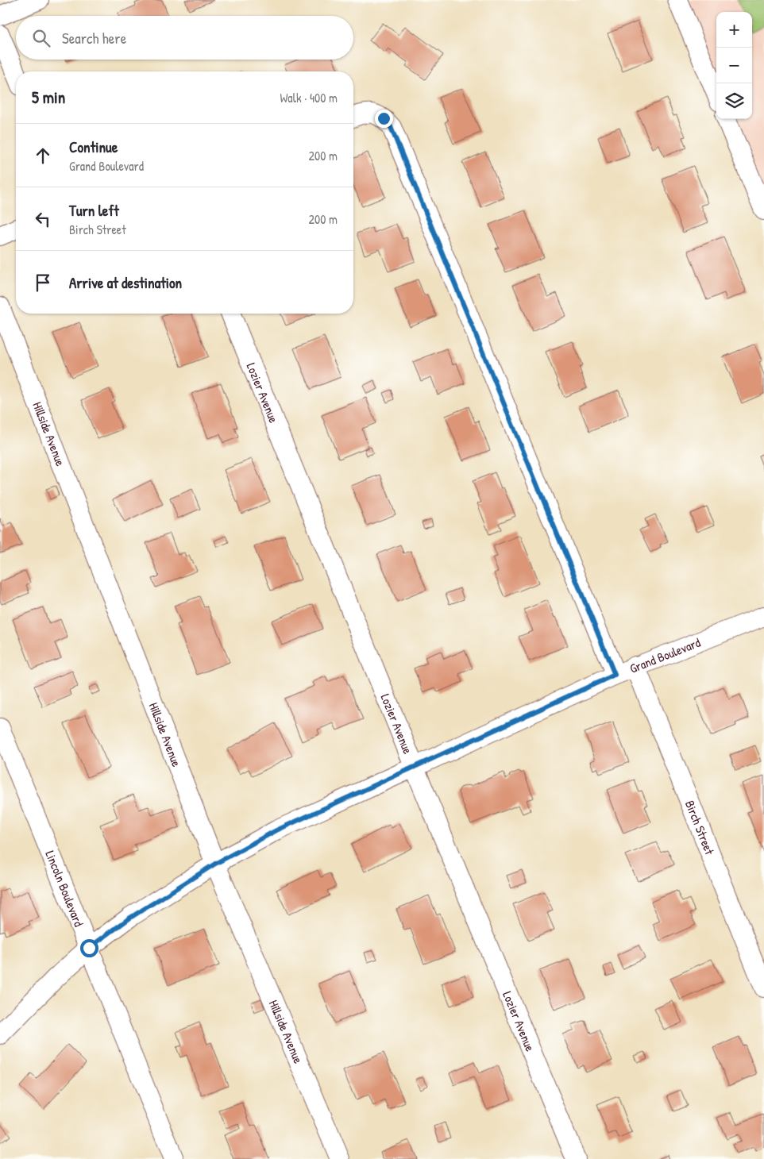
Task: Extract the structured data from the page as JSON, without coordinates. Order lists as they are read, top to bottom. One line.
{"streets":{"street":["Lozier Avenue","Hillside Avenue","Grand Boulevard","Birch Street","Lincoln Boulevard"]},"crossings":[["Lozier Avenue","Grand Boulevard"],["Hillside Avenue","Grand Boulevard"],["Grand Boulevard","Birch Street"],["Grand Boulevard","Lincoln Boulevard"]],"page":{"map_buttons":["+","−"],"search":"Search here","heading":["5 min","Walk · 400 m"],"list":[["Continue","Grand Boulevard","200 m"],["Turn left","Birch Street","200 m"],"Arrive at destination"]}}
